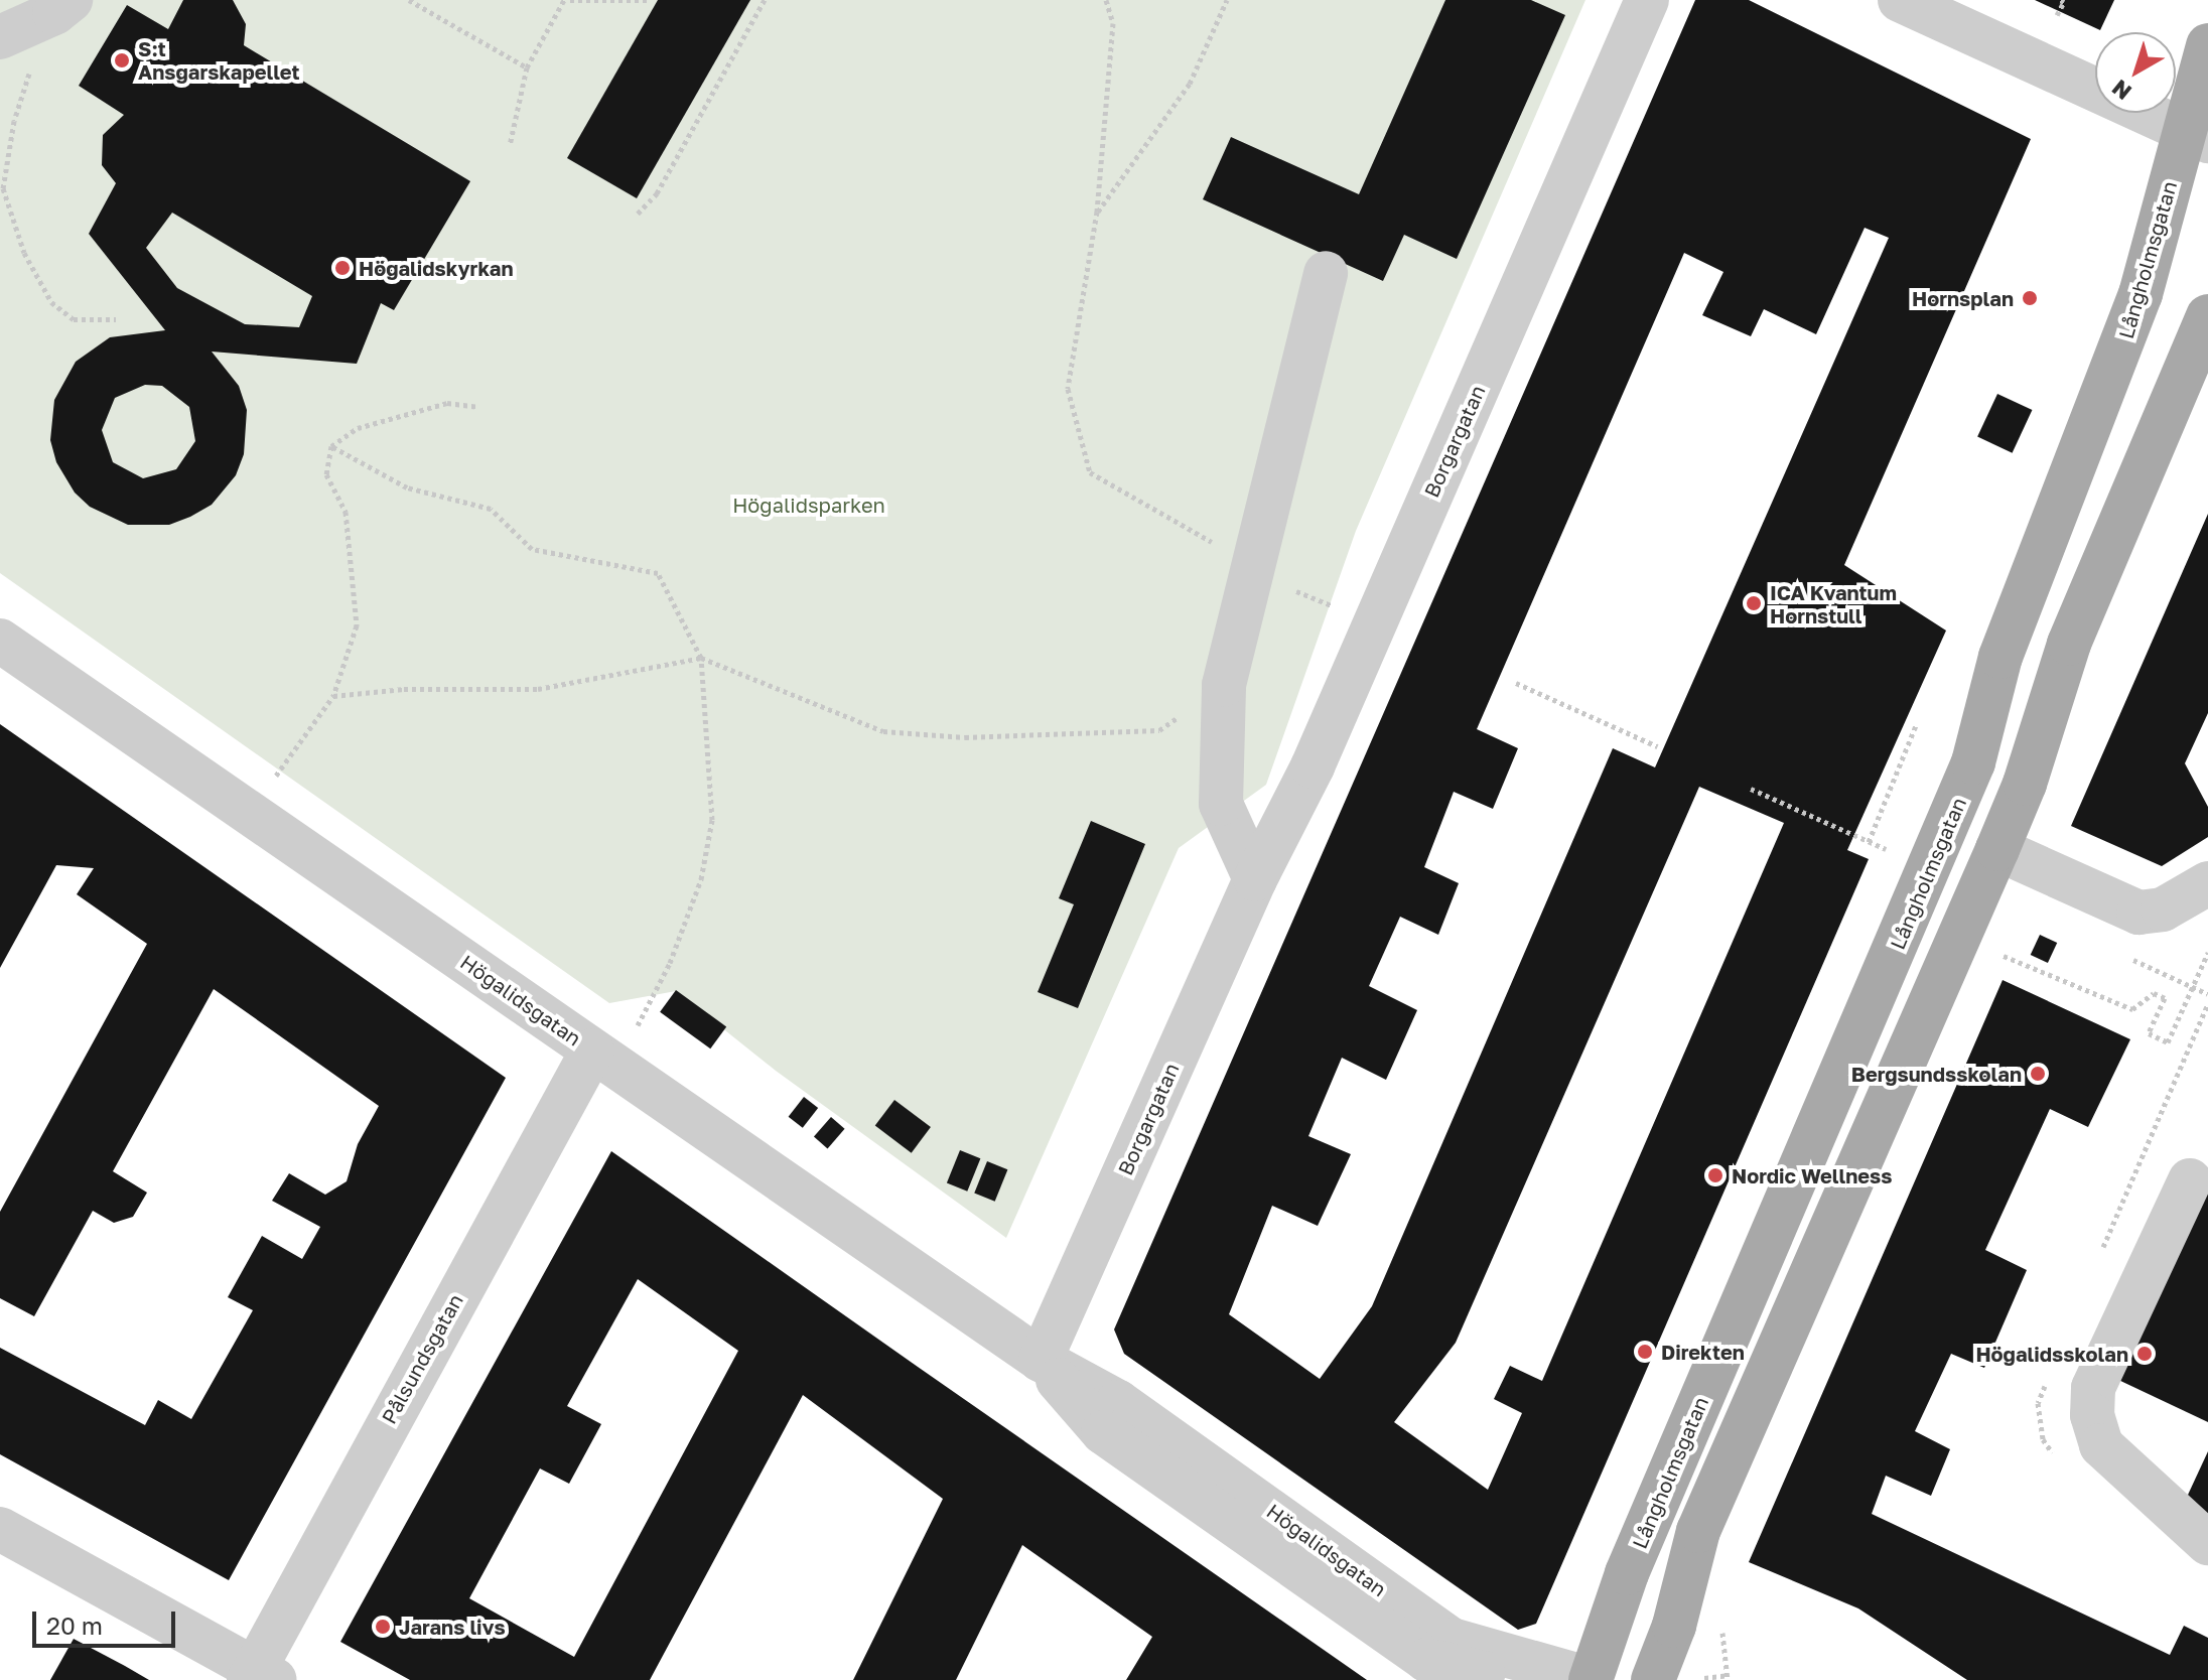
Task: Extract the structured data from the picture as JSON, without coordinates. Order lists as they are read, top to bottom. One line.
{"streets":{"main road":["Långholmsgatan"],"street":["Borgargatan","Högalidsgatan","Pålsundsgatan"]},"crossings":[["Långholmsgatan","Högalidsgatan"],["Borgargatan","Högalidsgatan"],["Högalidsgatan","Pålsundsgatan"]],"parks":["Högalidsparken"],"places":["S:t Ansgarskapellet","Högalidskyrkan","Hornsplan","ICA Kvantum Hornstull","Bergsundsskolan","Nordic Wellness","Direkten","Högalidsskolan","Jarans livs"],"scale_bar":"20 m","north":"bottom left"}
